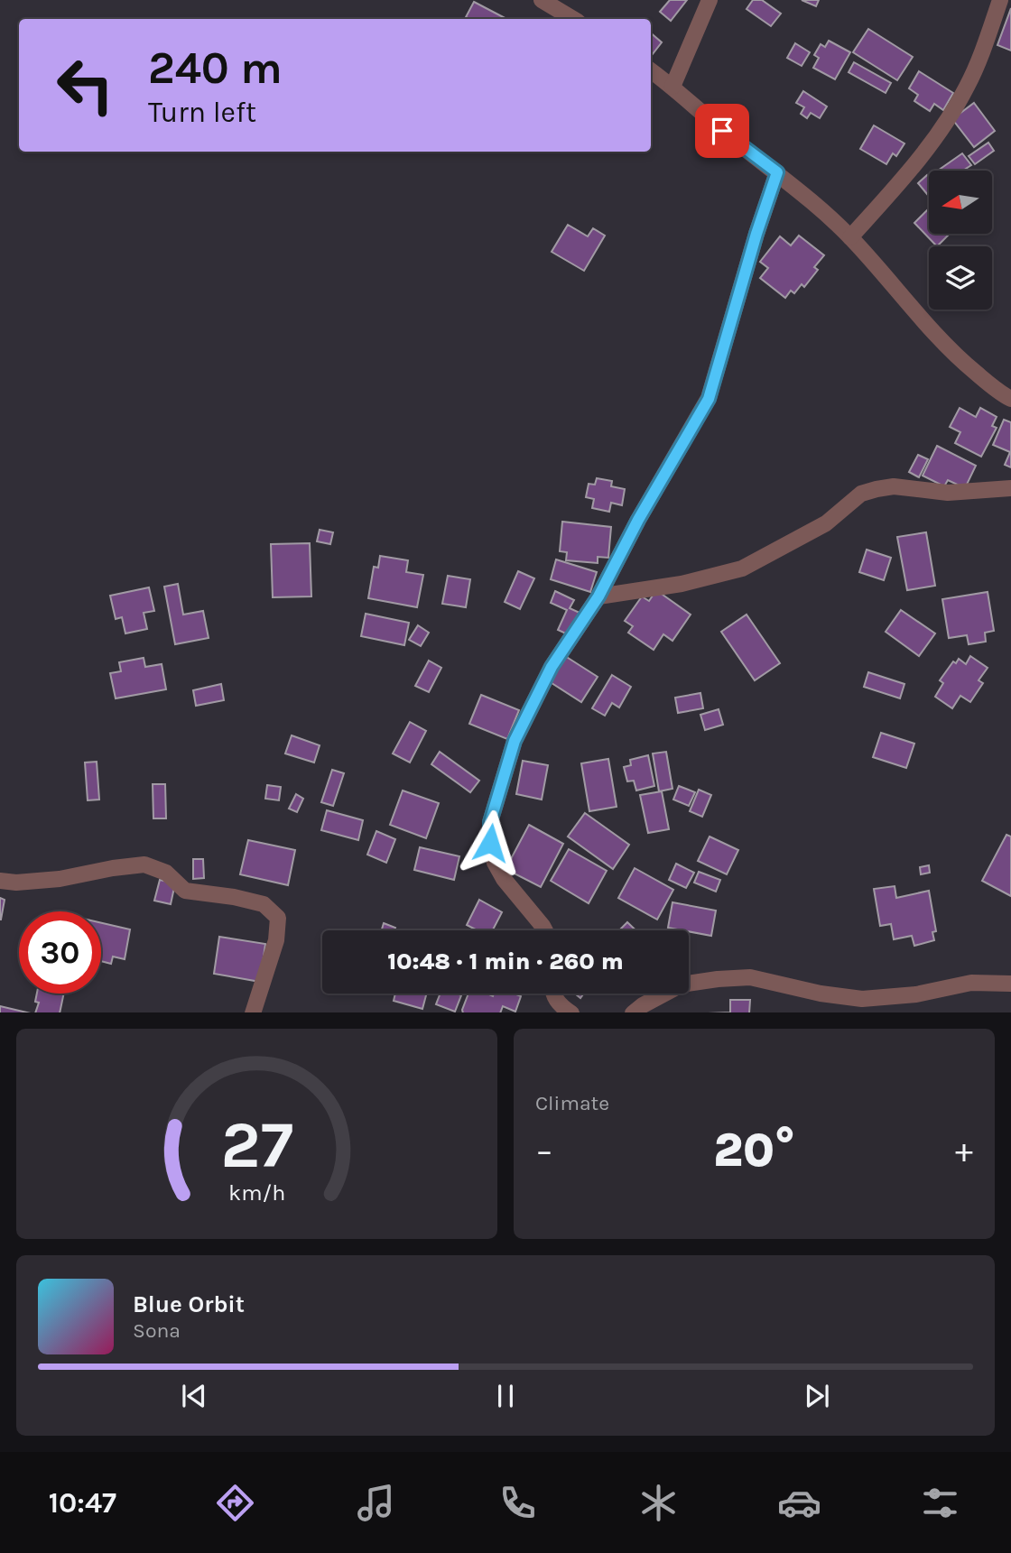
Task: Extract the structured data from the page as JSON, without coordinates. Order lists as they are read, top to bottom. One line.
{"north":"left","page":{"turn":["240 m","Turn left"],"limit":"30","trip":"10:48 · 1 min · 260 m","tile":"Climate","heat":["−","20°","+"],"song":["Blue Orbit","Sona"],"tabs":"10:47","gauge":["27","km/h"]}}
